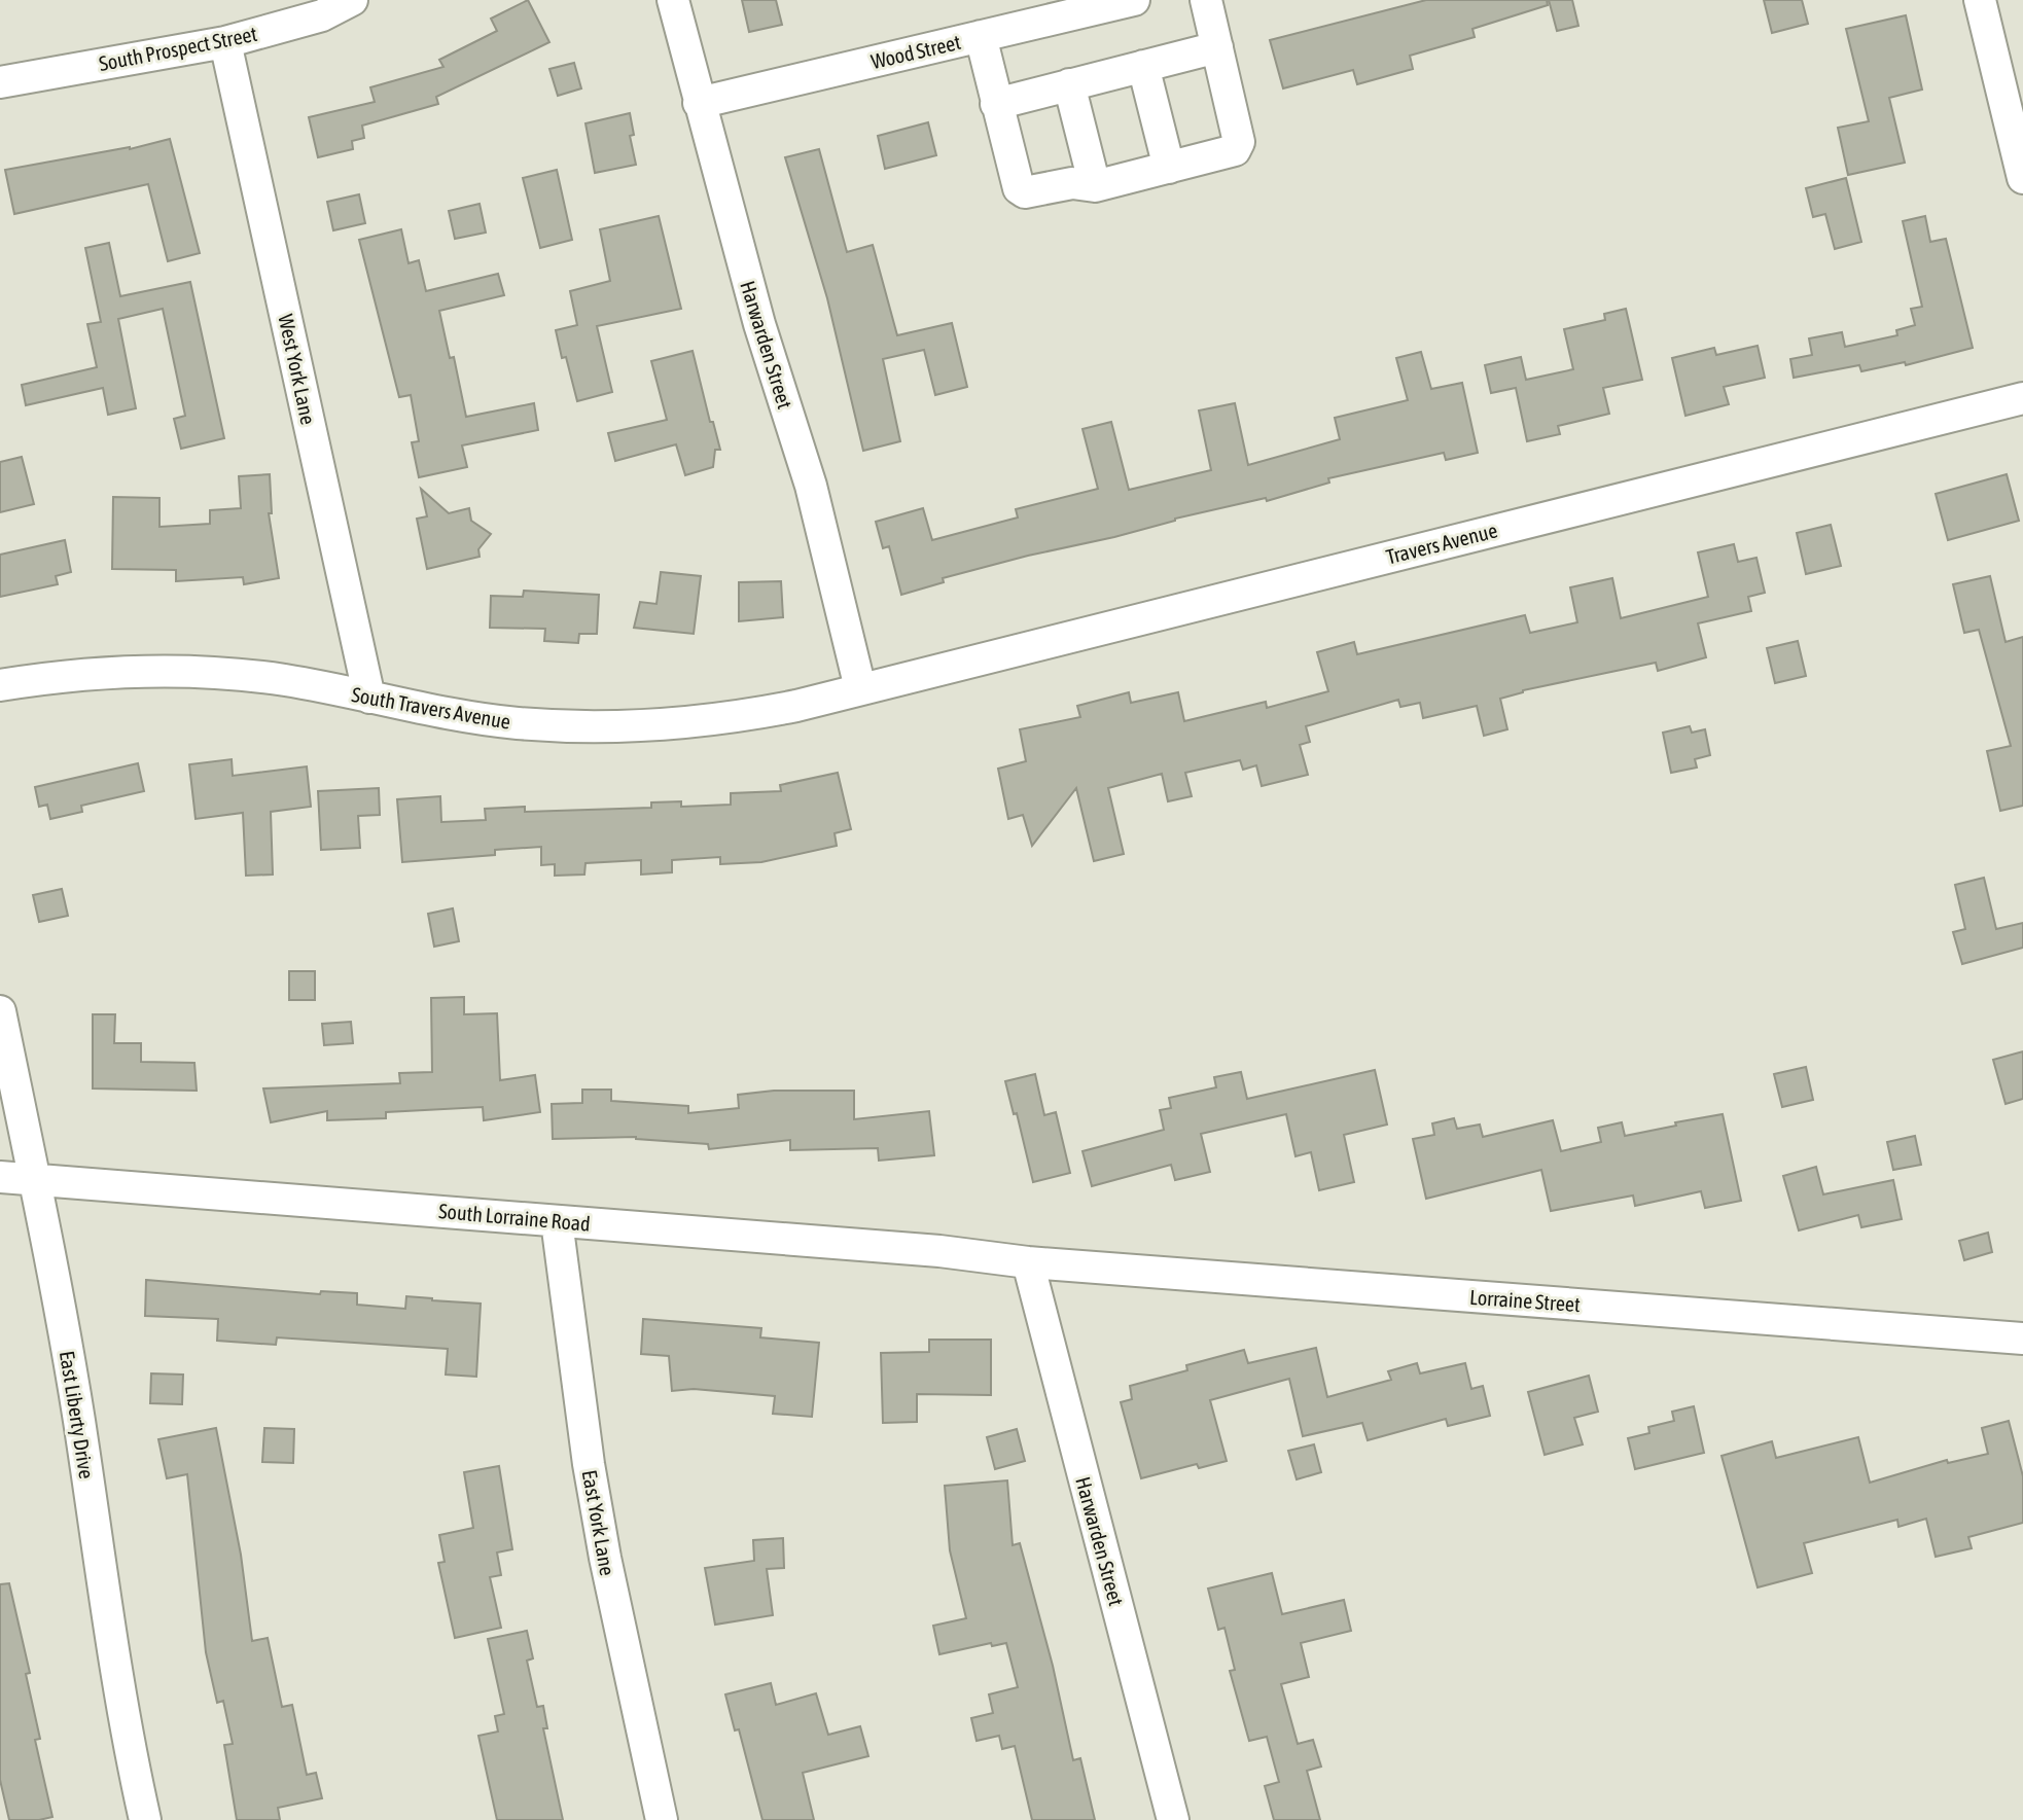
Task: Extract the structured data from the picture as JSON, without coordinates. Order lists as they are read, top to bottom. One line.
{"streets":{"street":["South Prospect Street","Wood Street","Harwarden Street","West York Lane","Travers Avenue","South Travers Avenue","South Lorraine Road","Lorraine Street","East Liberty Drive","East York Lane"]},"crossings":[["South Prospect Street","West York Lane"],["Wood Street","Harwarden Street"],["Harwarden Street","Travers Avenue"],["Harwarden Street","South Travers Avenue"],["Harwarden Street","South Lorraine Road"],["Harwarden Street","Lorraine Street"],["West York Lane","South Travers Avenue"],["Travers Avenue","South Travers Avenue"],["South Lorraine Road","Lorraine Street"],["South Lorraine Road","East Liberty Drive"],["South Lorraine Road","East York Lane"]]}
